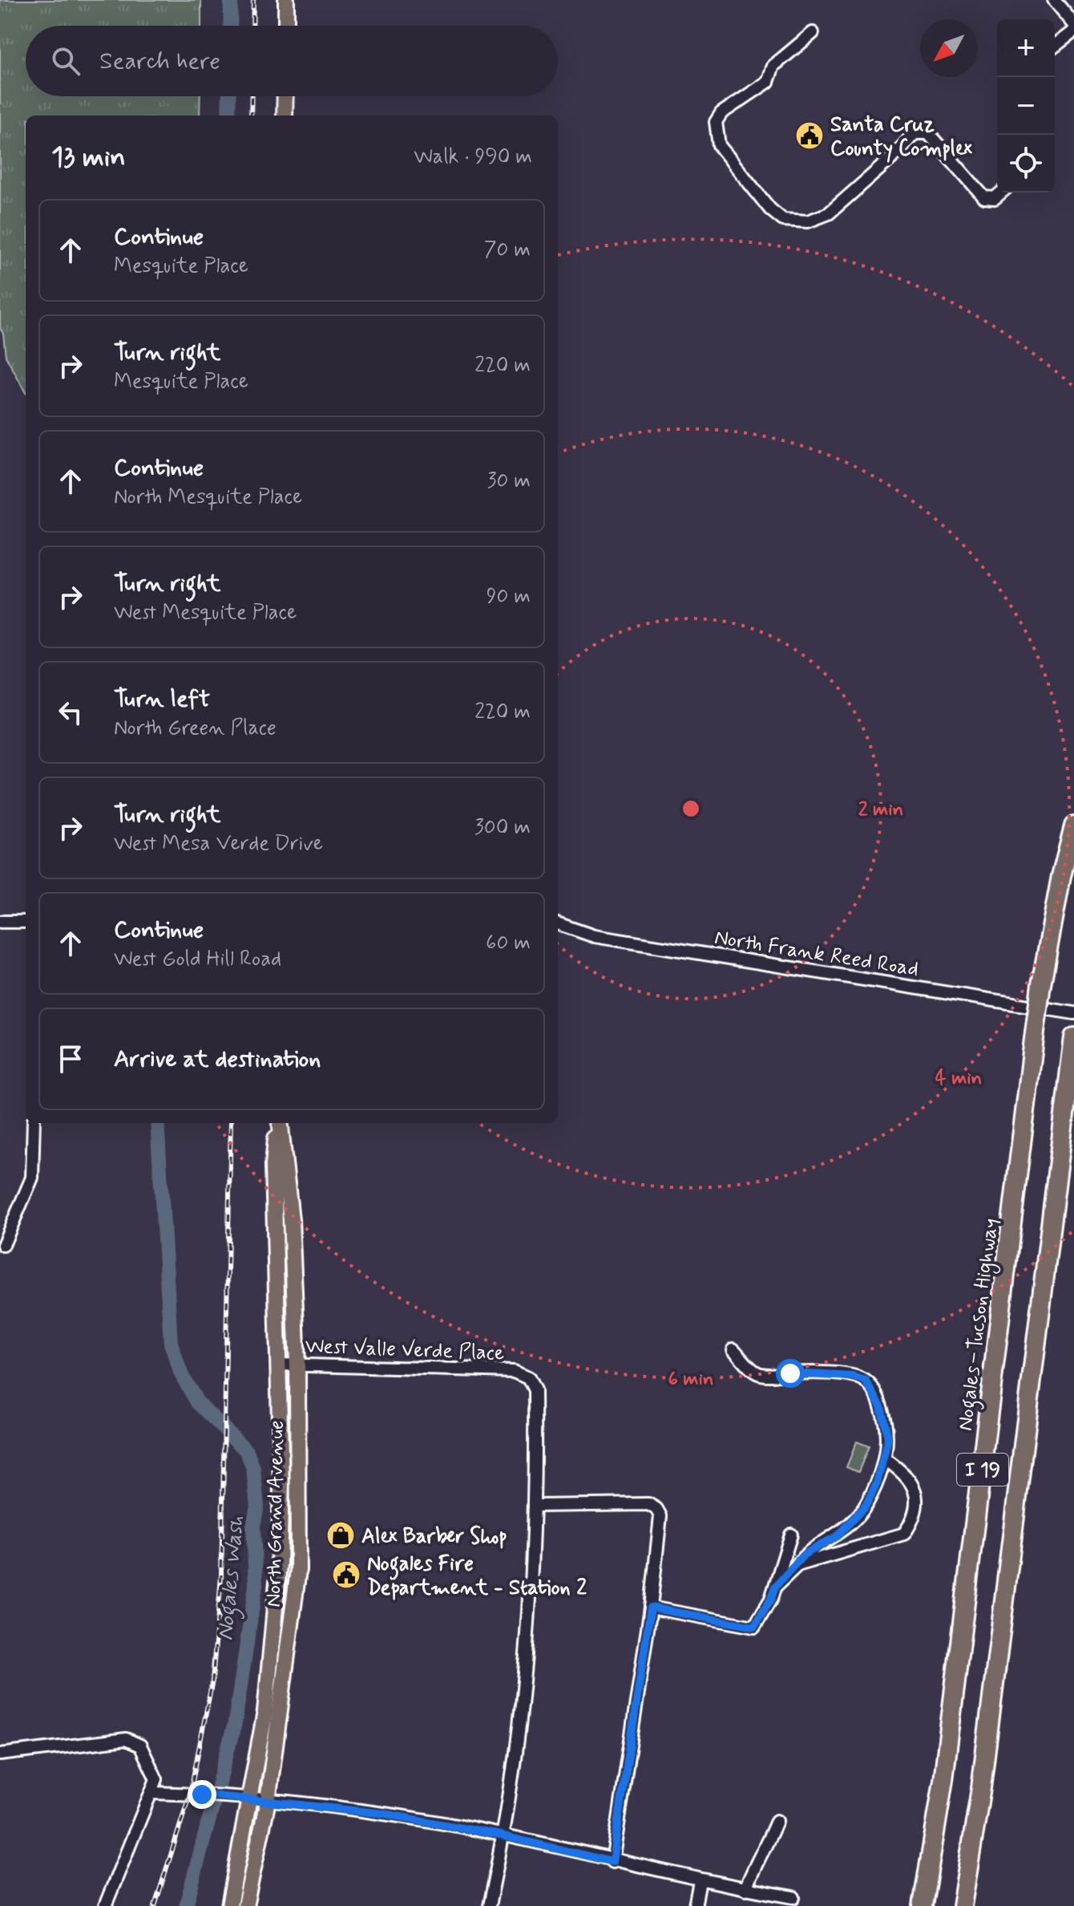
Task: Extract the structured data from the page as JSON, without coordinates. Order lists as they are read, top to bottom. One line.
{"streets":{"highway":["Nogales–Tucson Highway","I 19"],"main road":["North Grand Avenue"],"street":["North Frank Reed Road","West Valle Verde Place"]},"crossings":[["West Valle Verde Place","North Grand Avenue"]],"water":["Nogales Wash"],"places":{"public building":["Santa Cruz County Complex","Nogales Fire Department - Station 2"],"shop":["Alex Barber Shop"]},"north":"bottom left","page":{"map_buttons":["+","−"],"search":"Search here","heading":["13 min","Walk · 990 m"],"list":[["Continue","Mesquite Place","70 m"],["Turn right","Mesquite Place","220 m"],["Continue","North Mesquite Place","30 m"],["Turn right","West Mesquite Place","90 m"],["Turn left","North Green Place","220 m"],["Turn right","West Mesa Verde Drive","300 m"],["Continue","West Gold Hill Road","60 m"],"Arrive at destination"]},"rings":["2 min","4 min","6 min"]}
